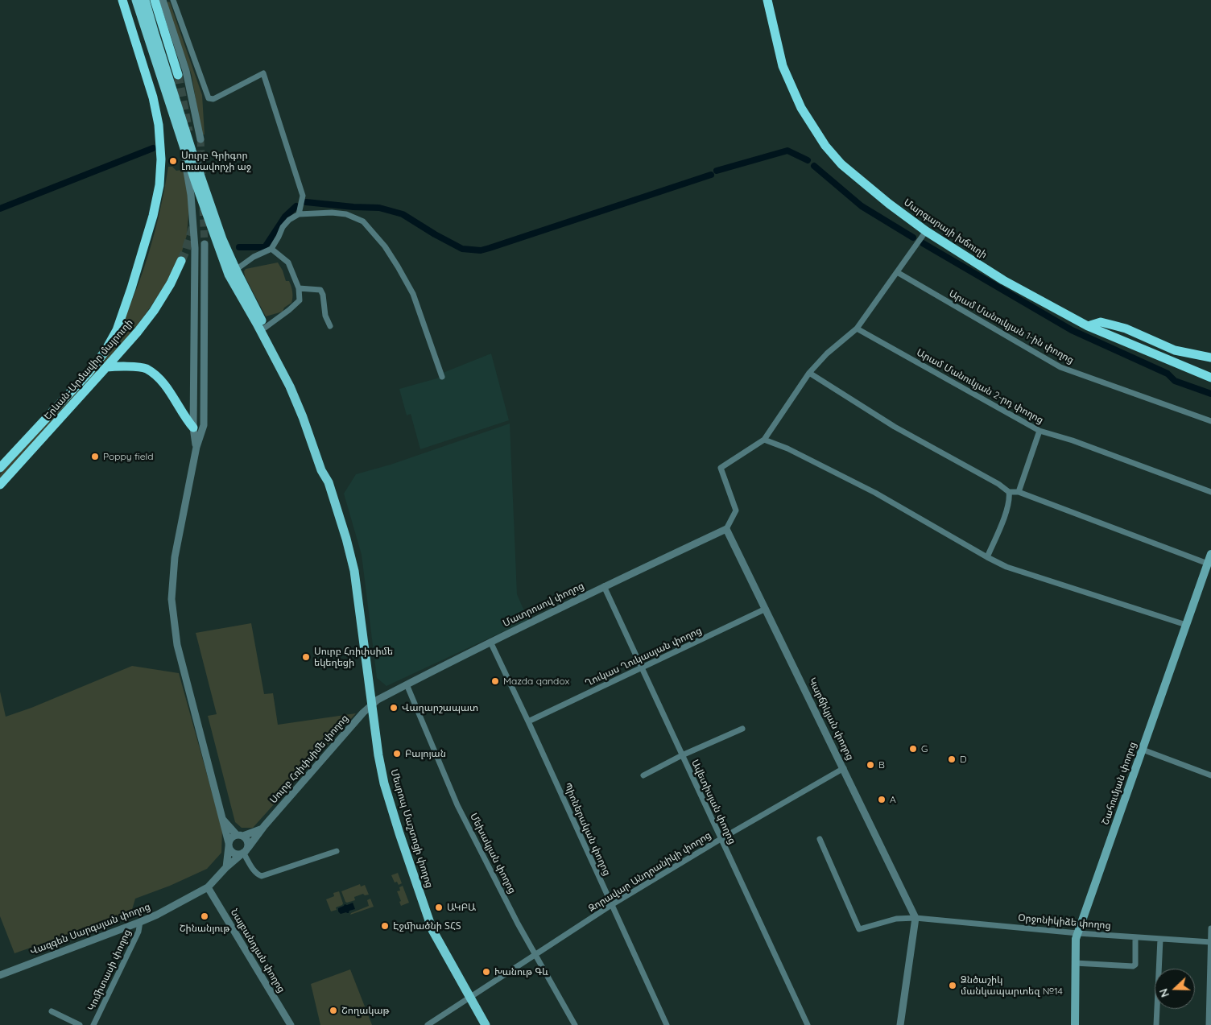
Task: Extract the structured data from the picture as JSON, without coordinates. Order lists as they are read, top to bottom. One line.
{"streets":{"highway":["Մարգարայի խճուղի","Երևան-Արմավիր մայրուղի"],"main road":["Շահումյան փողոց","Մեսրոպ Մաշտոցի փողոց"],"street":["Արամ Մանուկյան 1-ին փողոց","Արամ Մանուկյան 2-րդ փողոց","Մատրոսով փողոց","Ղուկաս Ղուկասյան փողոց","Կարճիկյան փողոց","Սուրբ Հռիփսիմե փողոց","Ավետիսյան փողոց","Պիոներական փողոց","Մեխակյան փողոց","Զորավար Անդրանիկի փողոց","Օրջոնիկիձե փողոց","Վազգեն Սարգսյան փողոց","Նալբանդյան փողոց","Կոմիտասի փողոց"]},"crossings":[["Մատրոսով փողոց","Կարճիկյան փողոց"],["Մատրոսով փողոց","Սուրբ Հռիփսիմե փողոց"],["Մատրոսով փողոց","Ավետիսյան փողոց"],["Մատրոսով փողոց","Մեսրոպ Մաշտոցի փողոց"],["Մատրոսով փողոց","Պիոներական փողոց"],["Մատրոսով փողոց","Մեխակյան փողոց"],["Ղուկաս Ղուկասյան փողոց","Կարճիկյան փողոց"],["Ղուկաս Ղուկասյան փողոց","Ավետիսյան փողոց"],["Ղուկաս Ղուկասյան փողոց","Պիոներական փողոց"],["Կարճիկյան փողոց","Զորավար Անդրանիկի փողոց"],["Կարճիկյան փողոց","Օրջոնիկիձե փողոց"],["Սուրբ Հռիփսիմե փողոց","Մեսրոպ Մաշտոցի փողոց"],["Սուրբ Հռիփսիմե փողոց","Վազգեն Սարգսյան փողոց"],["Շահումյան փողոց","Օրջոնիկիձե փողոց"],["Ավետիսյան փողոց","Զորավար Անդրանիկի փողոց"],["Մեսրոպ Մաշտոցի փողոց","Զորավար Անդրանիկի փողոց"],["Պիոներական փողոց","Զորավար Անդրանիկի փողոց"],["Մեխակյան փողոց","Զորավար Անդրանիկի փողոց"],["Վազգեն Սարգսյան փողոց","Նալբանդյան փողոց"],["Վազգեն Սարգսյան փողոց","Կոմիտասի փողոց"]],"places":["Սուրբ Գրիգոր Լուսավորչի աջ","Poppy field","Սուրբ Հռիփսիմե եկեղեցի","Mazda qandox","Վաղարշապատ","G","Բալոյան","D","B","A","ԱԿԲԱ","Շինանյութ","Էջմիածնի ՏՀՏ","Խանութ Գև","Ձնծաշիկ մանկապարտեզ №14","Շողակաթ"],"north":"left"}
